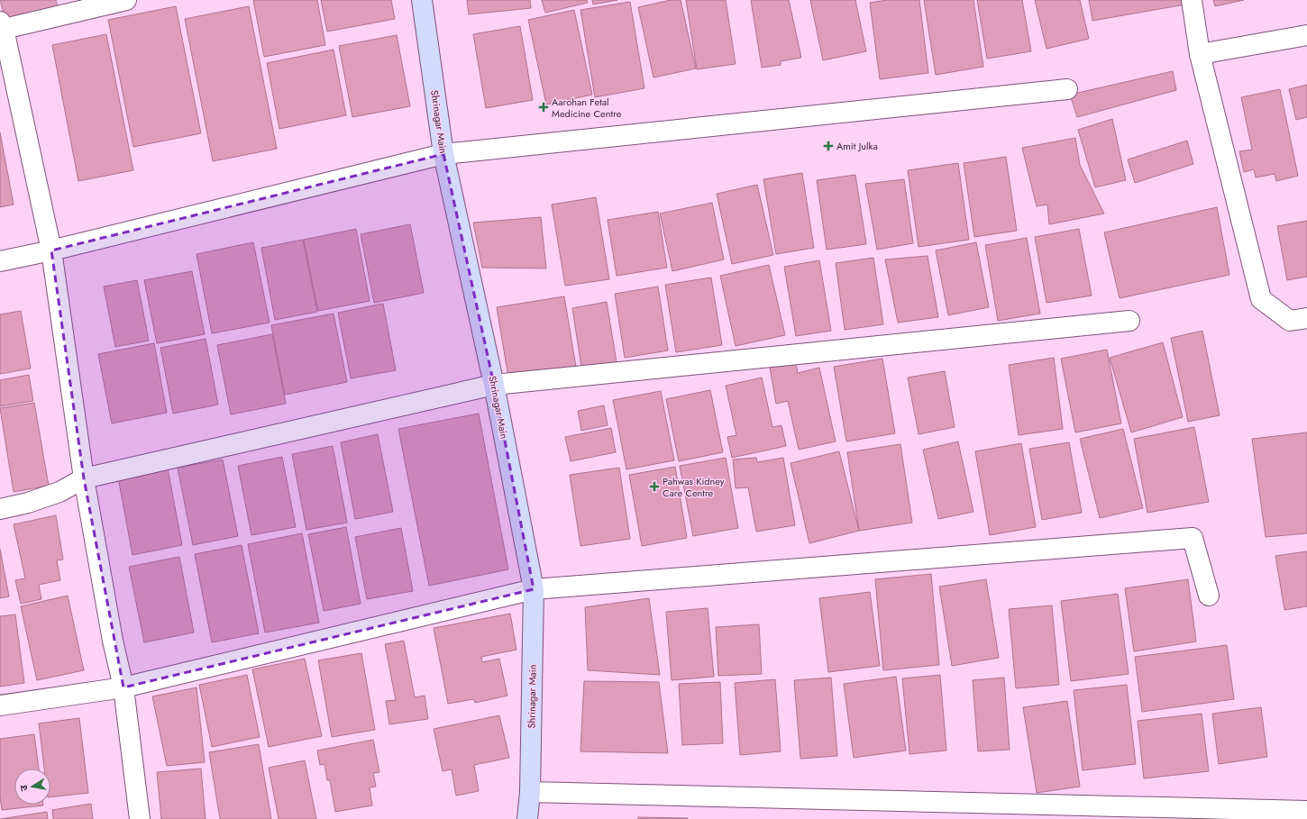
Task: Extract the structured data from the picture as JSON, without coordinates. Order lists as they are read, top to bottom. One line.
{"streets":{"street":["Shrinagar Main"]},"places":{"health":["Aarohan Fetal Medicine Centre","Amit Julka","Pahwas Kidney Care Centre"]},"north":"left"}
